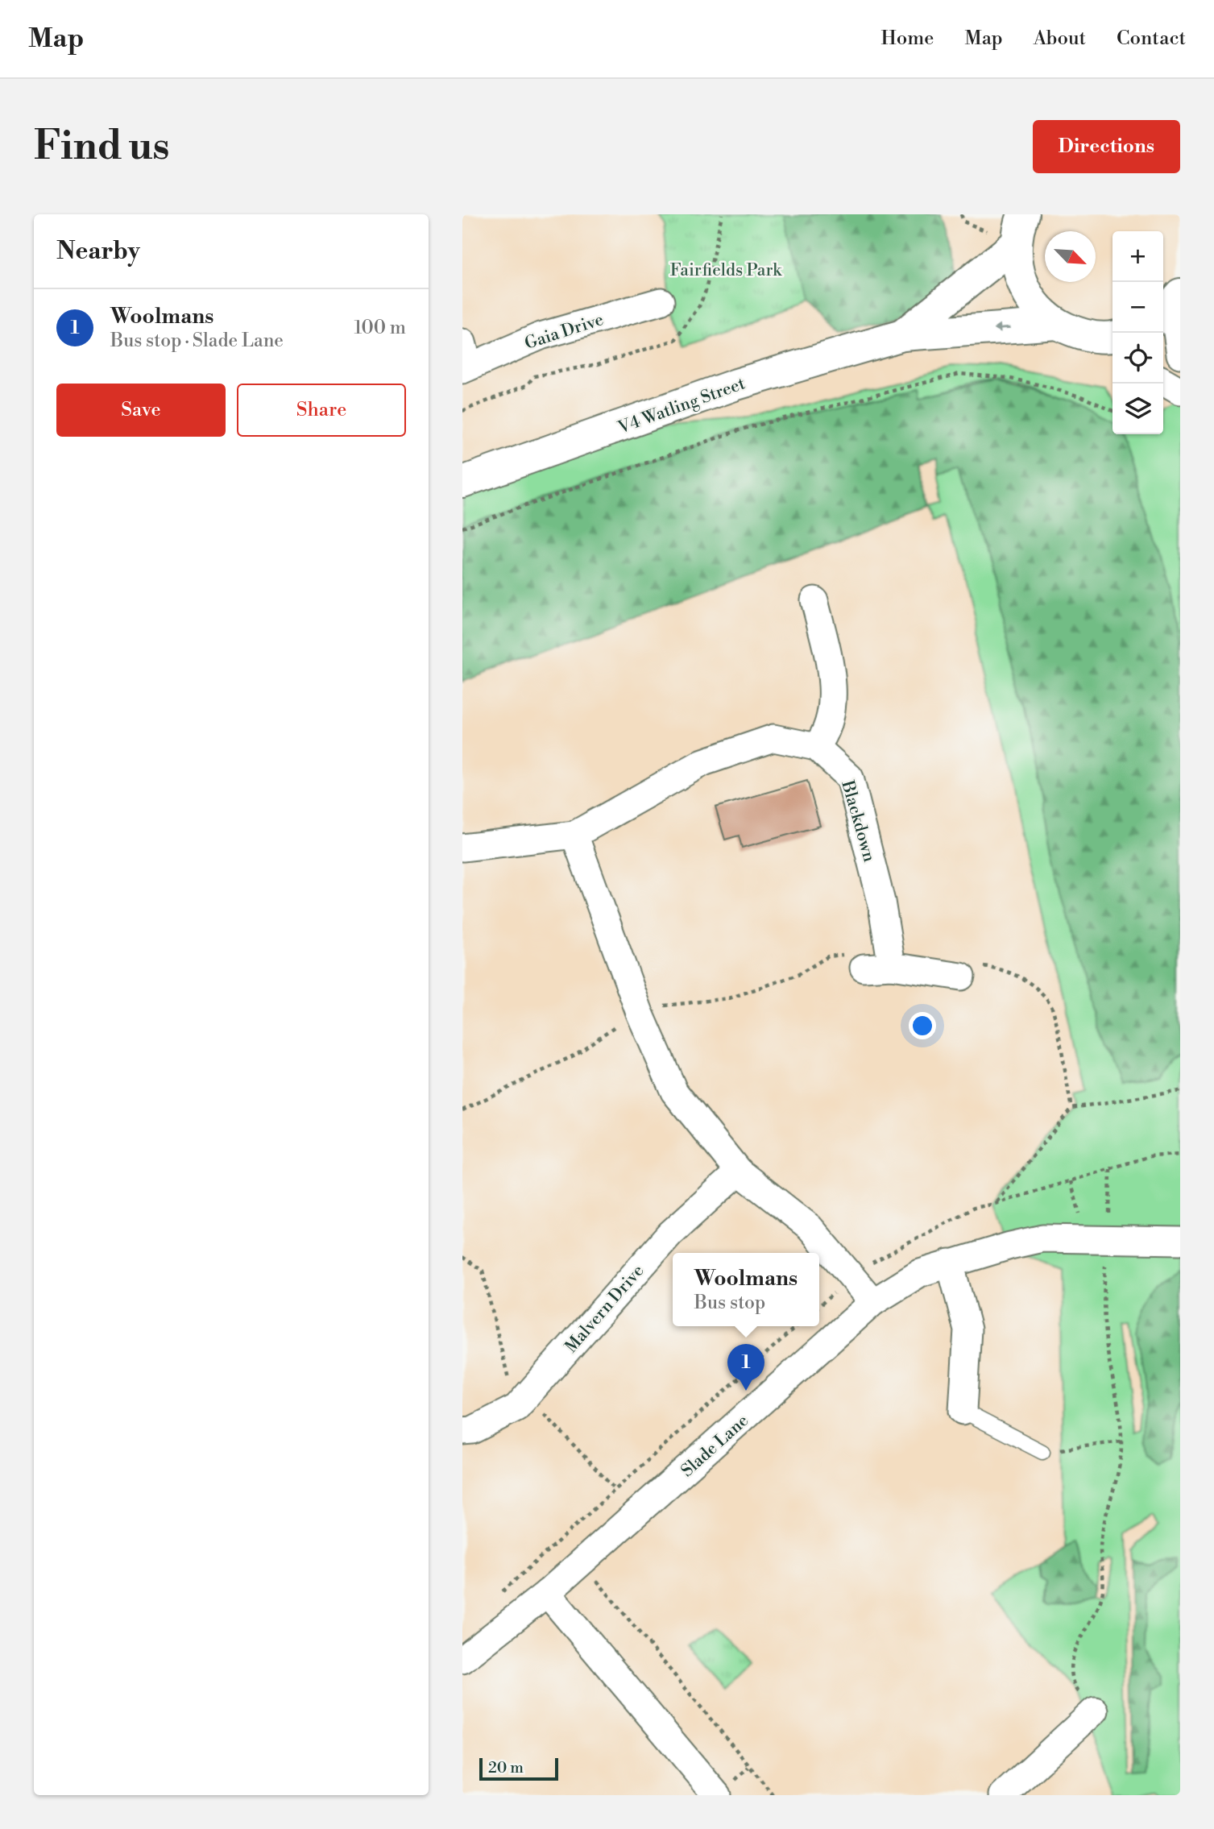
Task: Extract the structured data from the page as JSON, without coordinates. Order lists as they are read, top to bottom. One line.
{"streets":{"street":["Gaia Drive","V4 Watling Street","Blackdown","Malvern Drive","Slade Lane"]},"parks":["Fairfields Park"],"scale_bar":"20 m","north":"bottom right","page":{"header":"Map","nav":["Home","Map","About","Contact"],"buttons":["Directions",["Save","Share"]],"title":"Find us","heading":"Nearby","map_buttons":["+","−"],"list":[{"mark":"1","name":"Woolmans","note":"Bus stop · Slade Lane","value":"100 m"}],"popup":["Woolmans","Bus stop"],"pins":"1","scale":"20 m"}}
